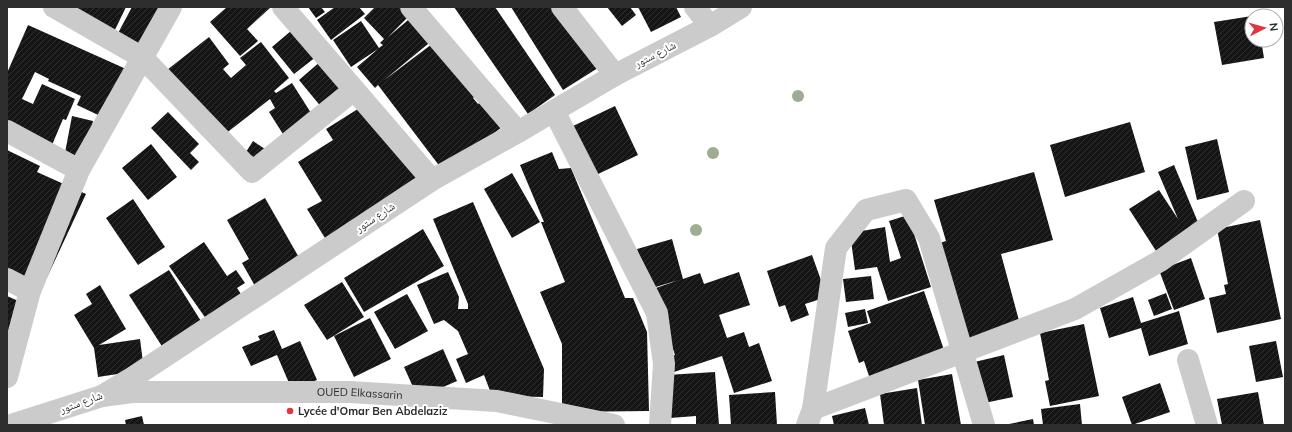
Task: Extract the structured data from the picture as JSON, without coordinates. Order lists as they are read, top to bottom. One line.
{"streets":{"street":["شارع ستور","OUED Elkassarin"]},"crossings":[["شارع ستور","OUED Elkassarin"]],"places":["Lycée d'Omar Ben Abdelaziz"],"north":"right"}
